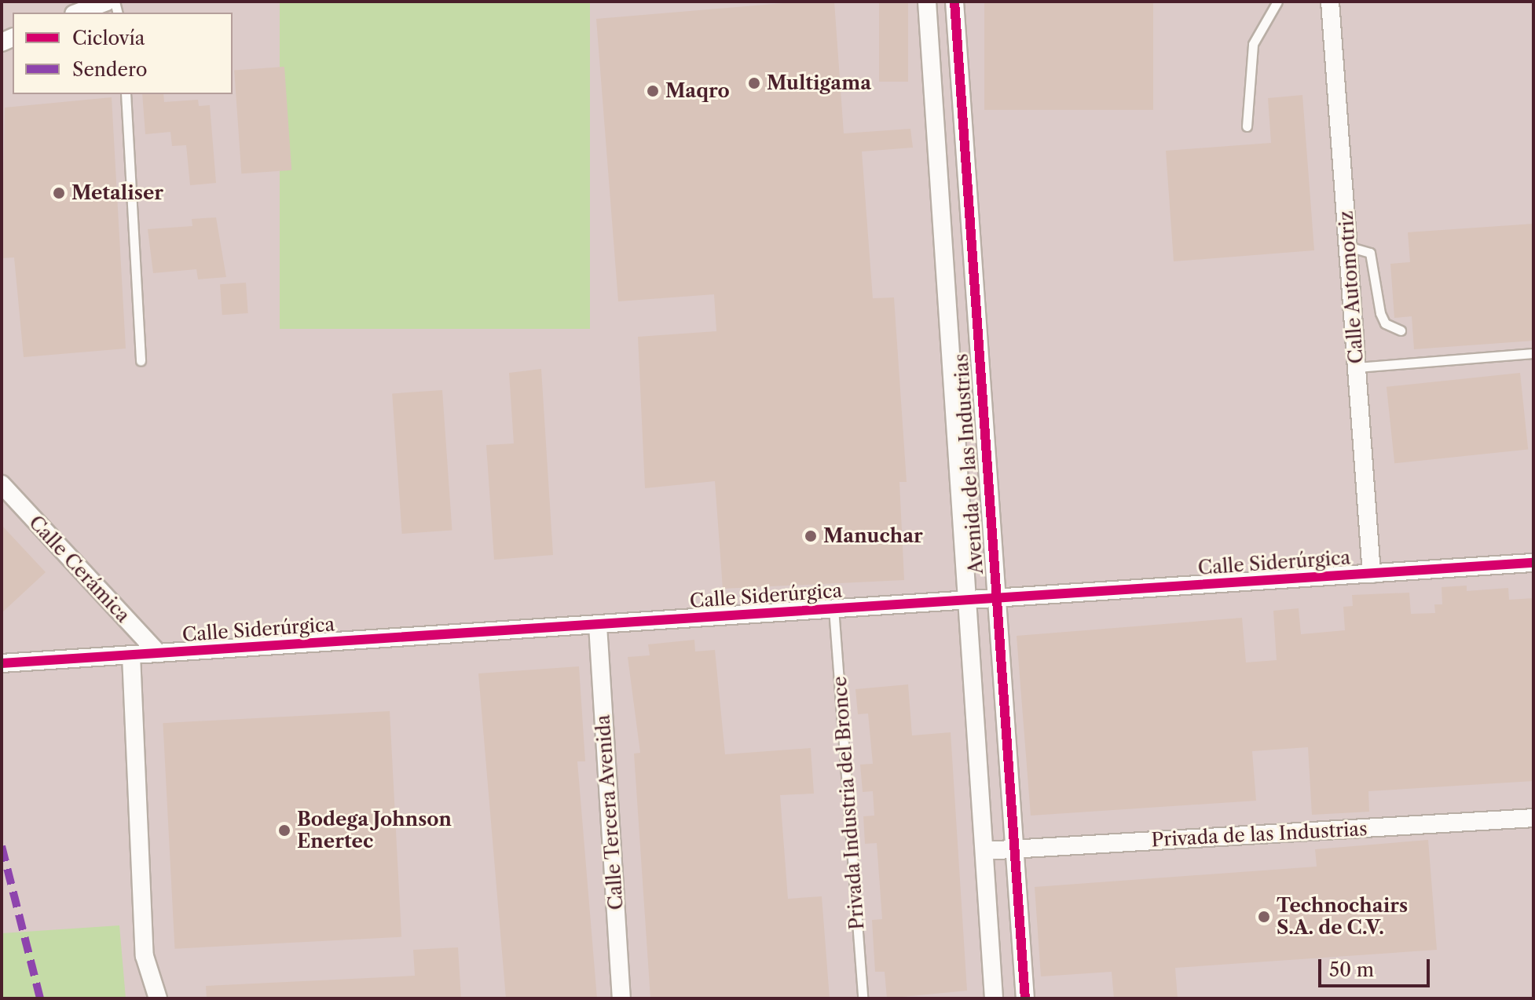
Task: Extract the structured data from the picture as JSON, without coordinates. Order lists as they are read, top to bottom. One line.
{"streets":{"street":["Calle Automotriz","Avenida de las Industrias","Calle Siderúrgica","Calle Cerámica","Calle Tercera Avenida","Privada de las Industrias"],"lane":["Privada Industria del Bronce"]},"crossings":[["Calle Automotriz","Calle Siderúrgica"],["Avenida de las Industrias","Calle Siderúrgica"],["Avenida de las Industrias","Privada de las Industrias"],["Calle Siderúrgica","Calle Cerámica"],["Calle Siderúrgica","Privada Industria del Bronce"],["Calle Siderúrgica","Calle Tercera Avenida"]],"places":["Multigama","Maqro","Metaliser","Manuchar","Bodega Johnson Enertec","Technochairs S.A. de C.V."],"legend":["Ciclovía","Sendero"],"scale_bar":"50 m"}
